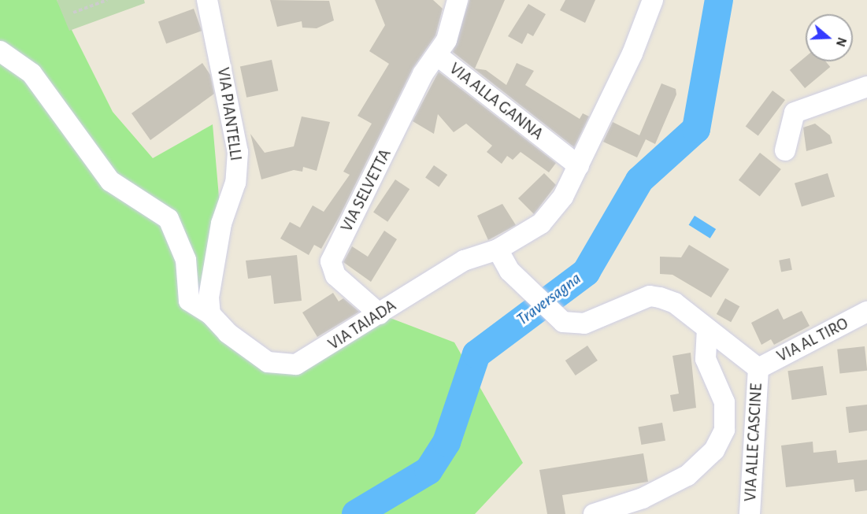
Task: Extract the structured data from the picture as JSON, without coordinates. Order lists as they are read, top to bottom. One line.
{"streets":{"street":["VIA ALLA GANNA","VIA PIANTELLI","VIA SELVETTA","VIA TAIADA","VIA AL TIRO","VIA ALLE CASCINE"]},"crossings":[["VIA ALLA GANNA","VIA SELVETTA"],["VIA ALLA GANNA","VIA TAIADA"],["VIA PIANTELLI","VIA TAIADA"],["VIA SELVETTA","VIA TAIADA"],["VIA TAIADA","VIA ALLE CASCINE"],["VIA AL TIRO","VIA ALLE CASCINE"]],"water":["Traversagna"],"north":"right"}
